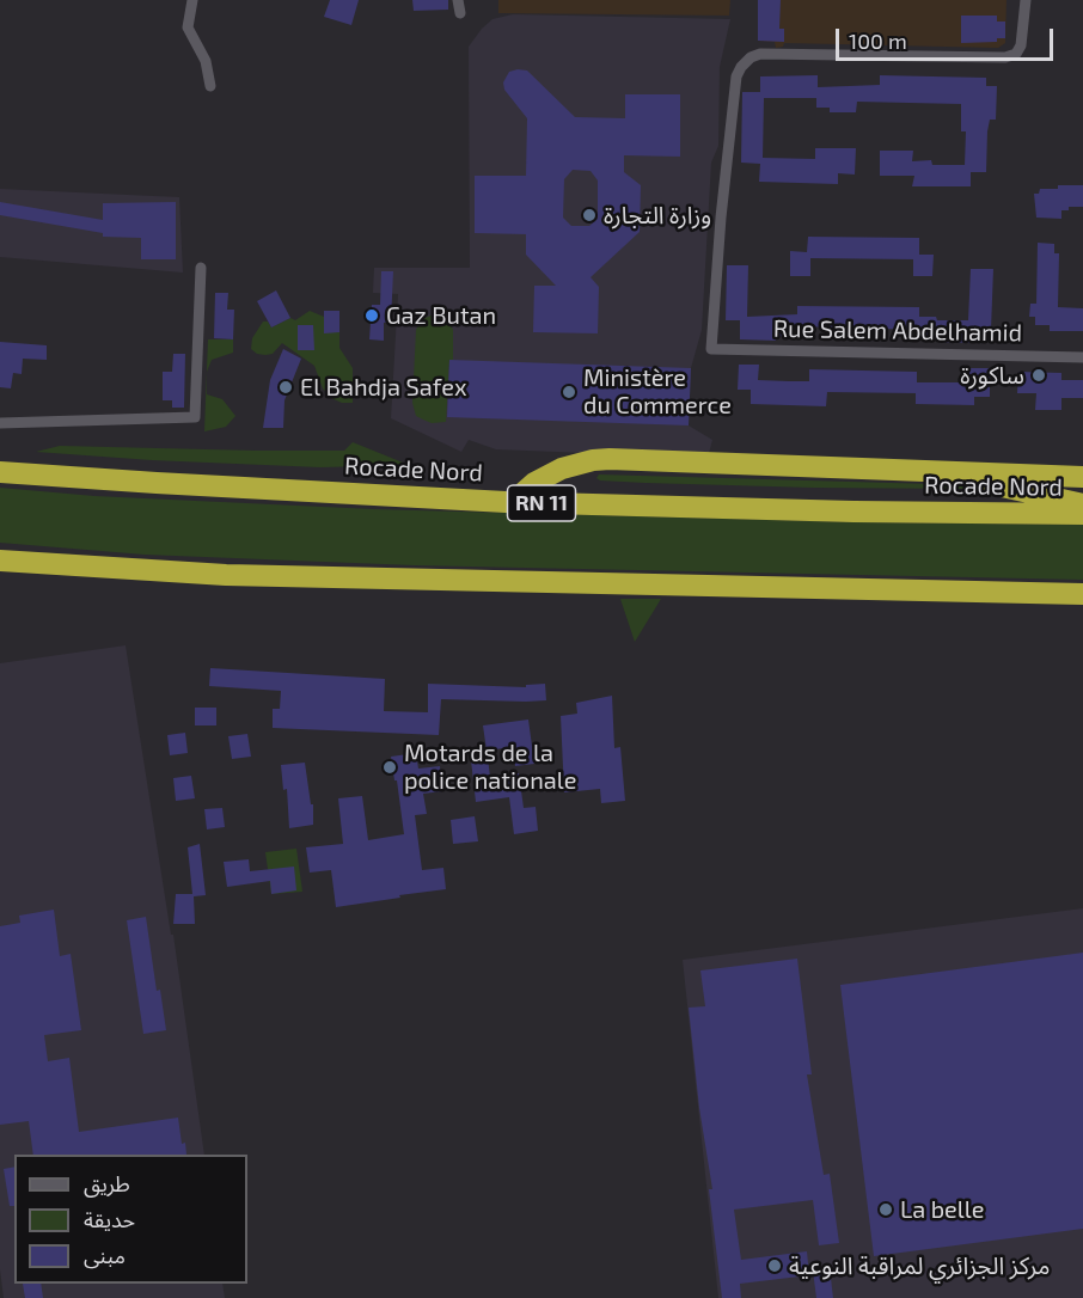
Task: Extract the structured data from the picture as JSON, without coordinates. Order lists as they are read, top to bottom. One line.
{"streets":{"highway":["Rocade Nord","RN 11"],"street":["Rue Salem Abdelhamid"]},"places":["وزارة التجارة","Gaz Butan","ساكورة","El Bahdja Safex","Ministère du Commerce","Motards de la police nationale","La belle","مركز الجزائري لمراقبة النوعية"],"legend":["طريق","حديقة","مبنى"],"scale_bar":"100 m"}
